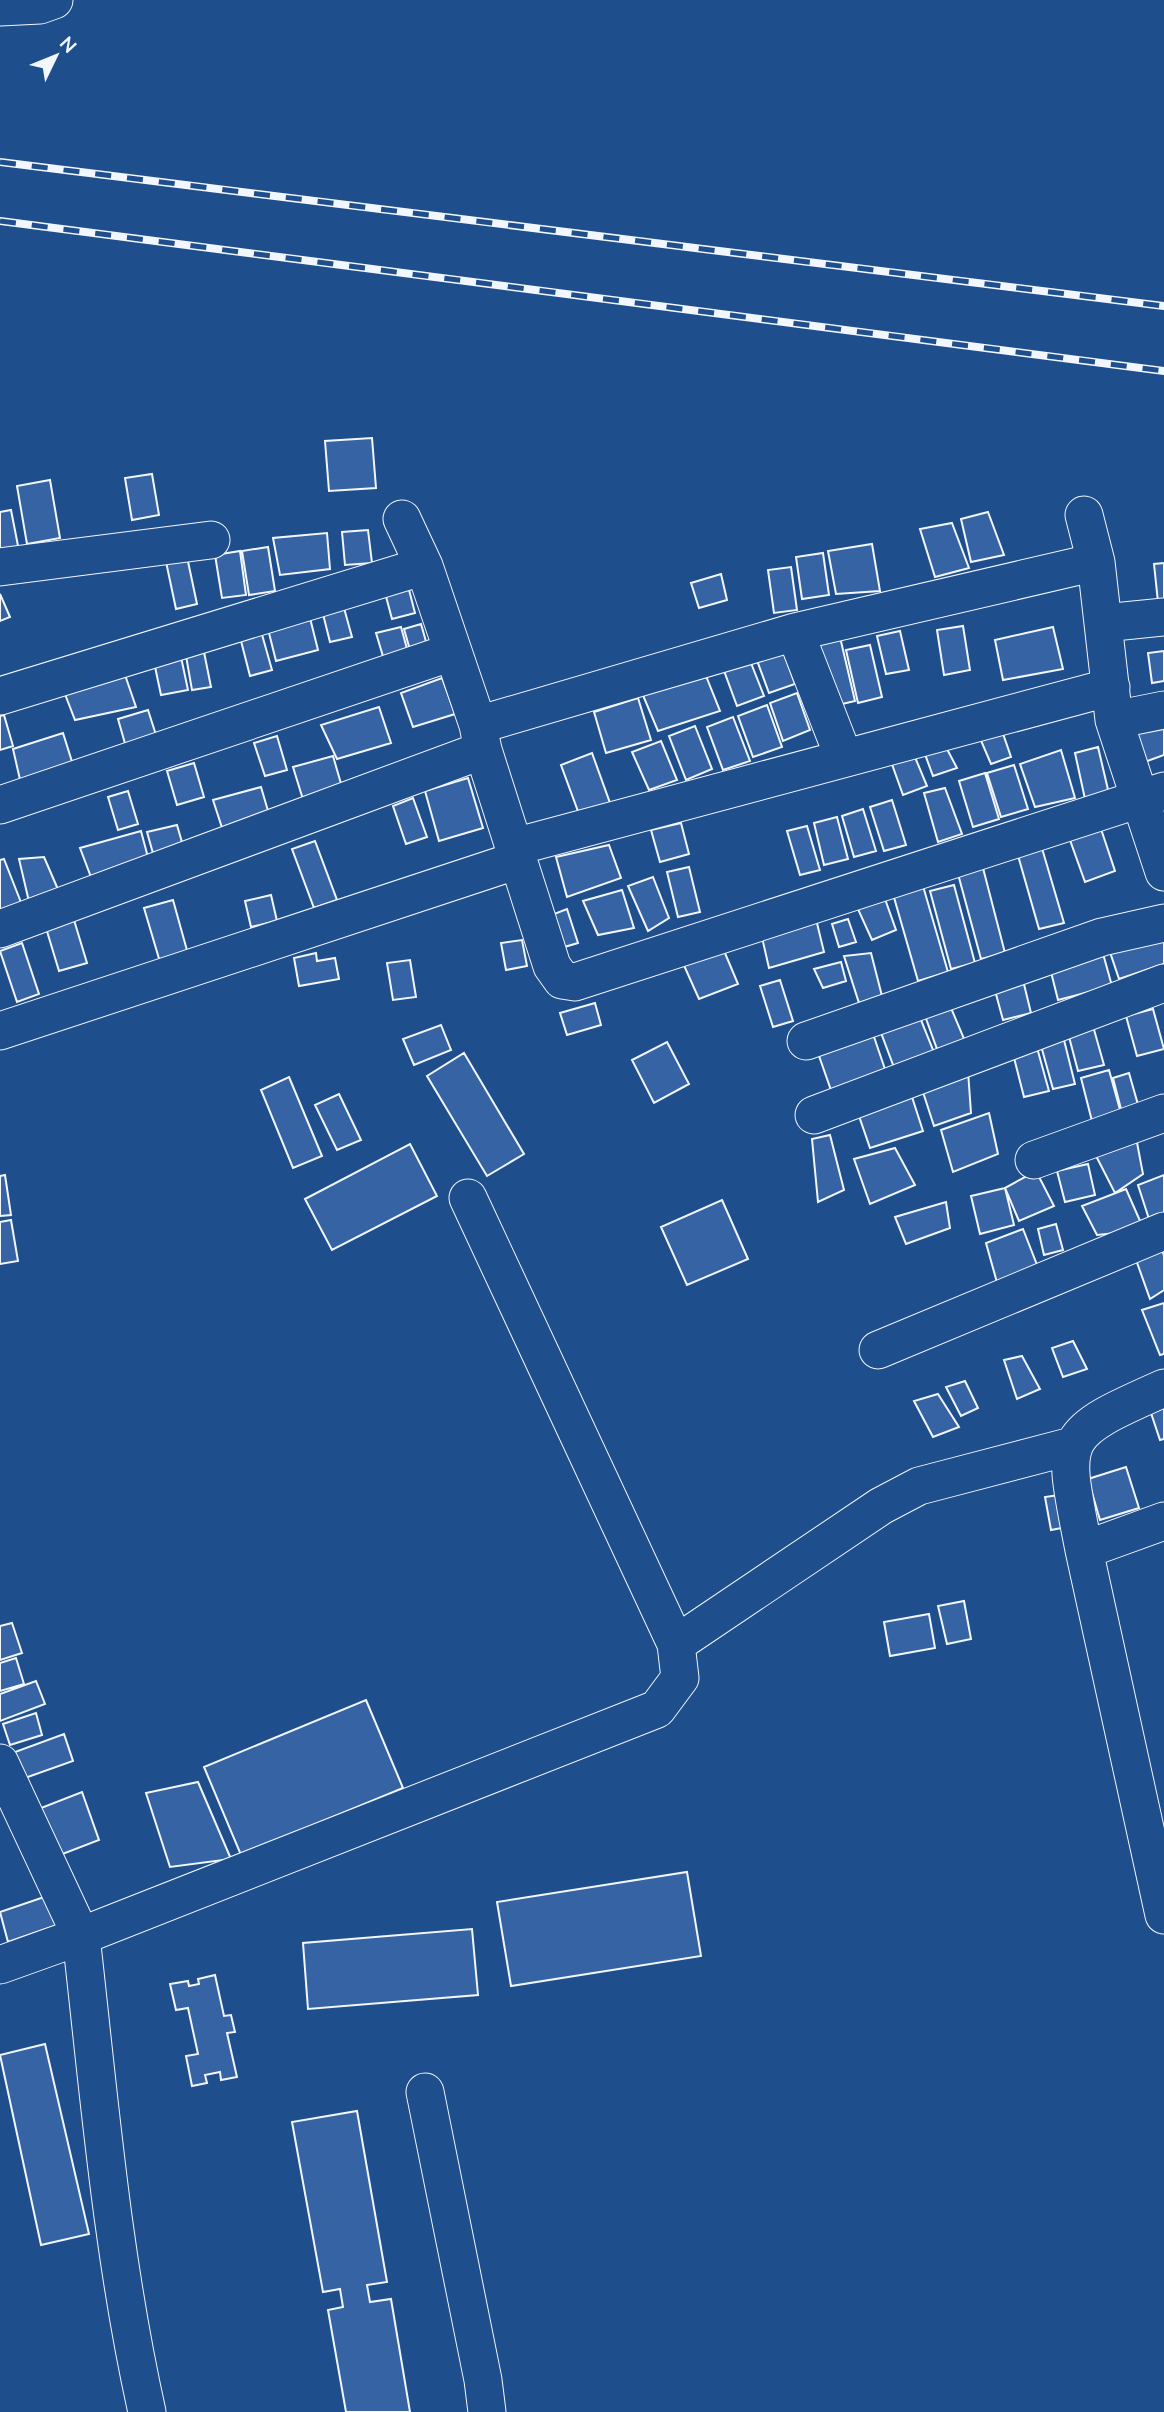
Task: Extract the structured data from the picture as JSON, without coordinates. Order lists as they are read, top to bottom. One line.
{"north":"top right"}
